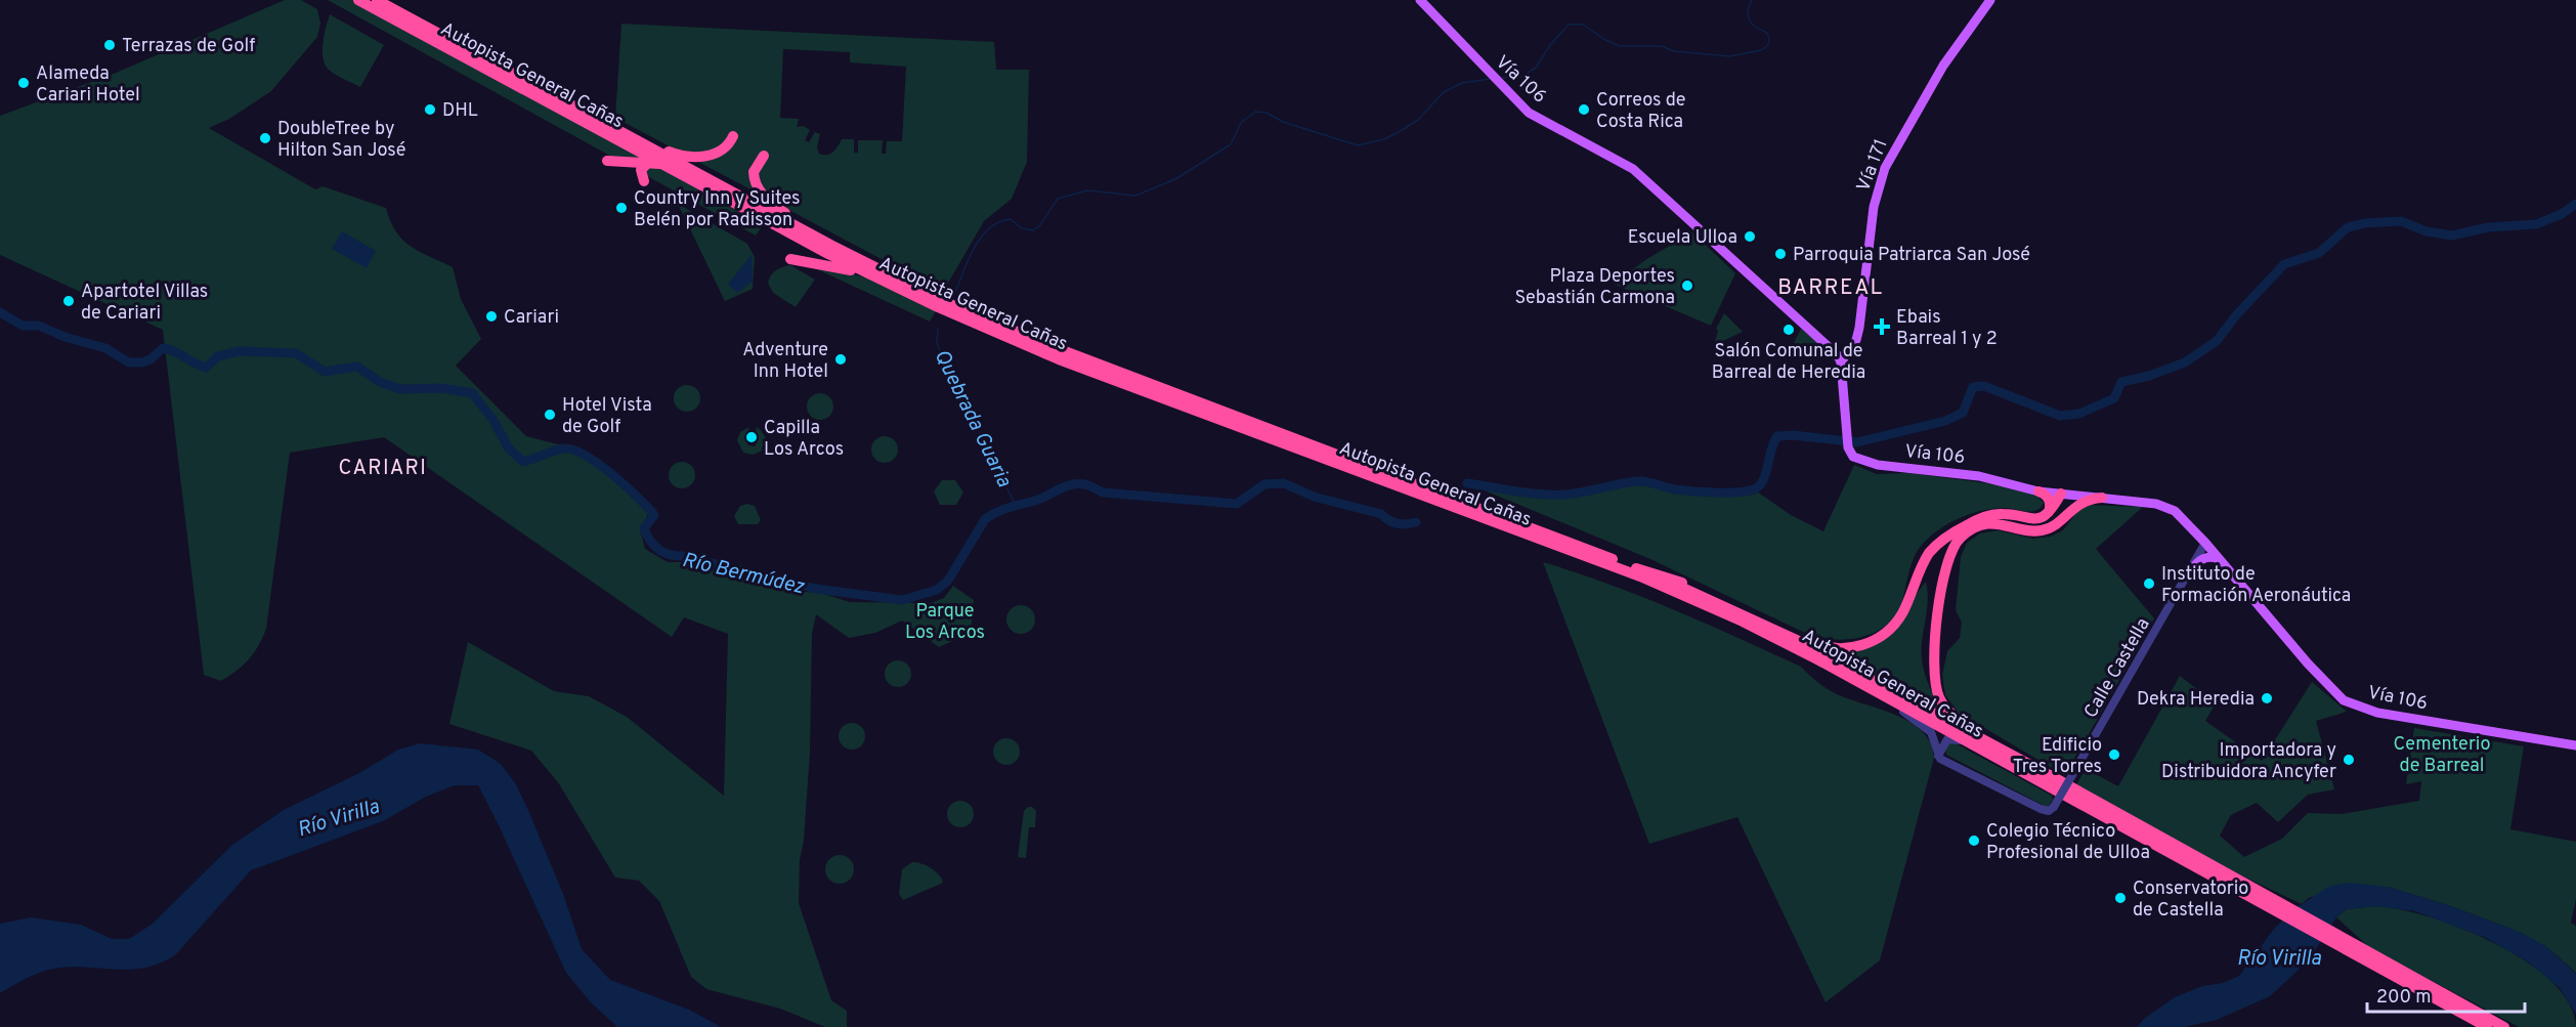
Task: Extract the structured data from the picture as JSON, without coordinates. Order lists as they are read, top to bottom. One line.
{"streets":{"highway":["Autopista General Cañas"],"main road":["Vía 106","Vía 171"],"street":["Calle Castella"]},"crossings":[["Vía 106","Vía 171"],["Vía 106","Calle Castella"]],"districts":["BARREAL","CARIARI"],"water":["Quebrada Guaria","Río Bermúdez","Río Virilla"],"parks":["Parque Los Arcos","Cementerio de Barreal"],"places":{"other":["Terrazas de Golf","Alameda Cariari Hotel","DHL","Correos de Costa Rica","DoubleTree by Hilton San José","Country Inn y Suites Belén por Radisson","Escuela Ulloa","Parroquia Patriarca San José","Plaza Deportes Sebastián Carmona","Apartotel Villas de Cariari","Cariari","Salón Comunal de Barreal de Heredia","Adventure Inn Hotel","Hotel Vista de Golf","Capilla Los Arcos","Instituto de Formación Aeronáutica","Dekra Heredia","Edificio Tres Torres","Importadora y Distribuidora Ancyfer","Colegio Técnico Profesional de Ulloa","Conservatorio de Castella"],"health":["Ebais Barreal 1 y 2"]},"scale_bar":"200 m"}
